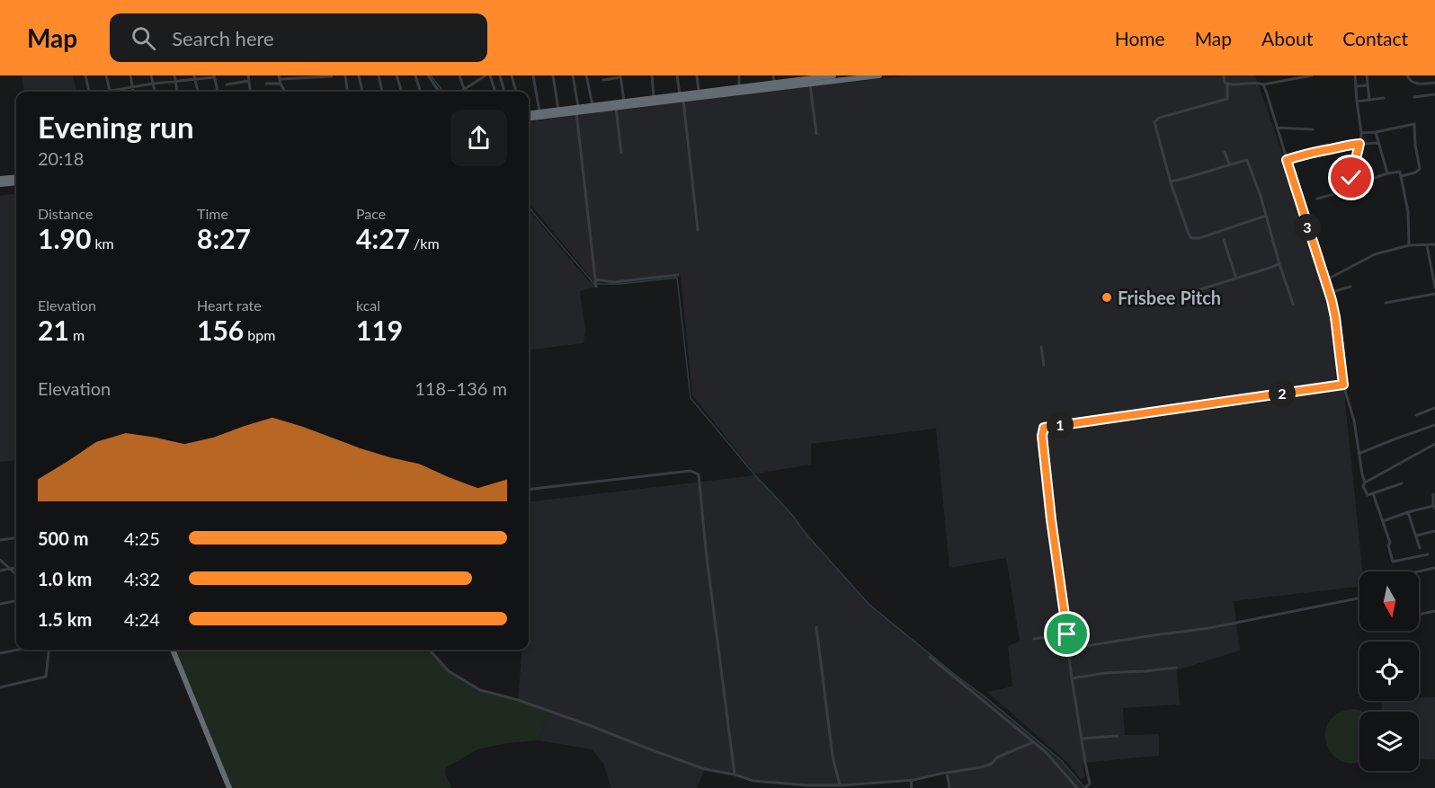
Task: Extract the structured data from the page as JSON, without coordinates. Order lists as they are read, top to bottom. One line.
{"places":["Frisbee Pitch"],"north":"bottom","page":{"header":"Map","search":"Search here","nav":["Home","Map","About","Contact"],"heading":["Evening run","20:18"],"stats":[["Distance","1.90 km"],["Time","8:27"],["Pace","4:27 /km"],["Elevation","21 m"],["Heart rate","156 bpm"],["kcal","119"]],"pins":["3","2","1"],"chart":["Elevation","118–136 m"],"list":[{"name":"500 m","note":"4:25"},{"name":"1.0 km","note":"4:32"},{"name":"1.5 km","note":"4:24"}]}}
